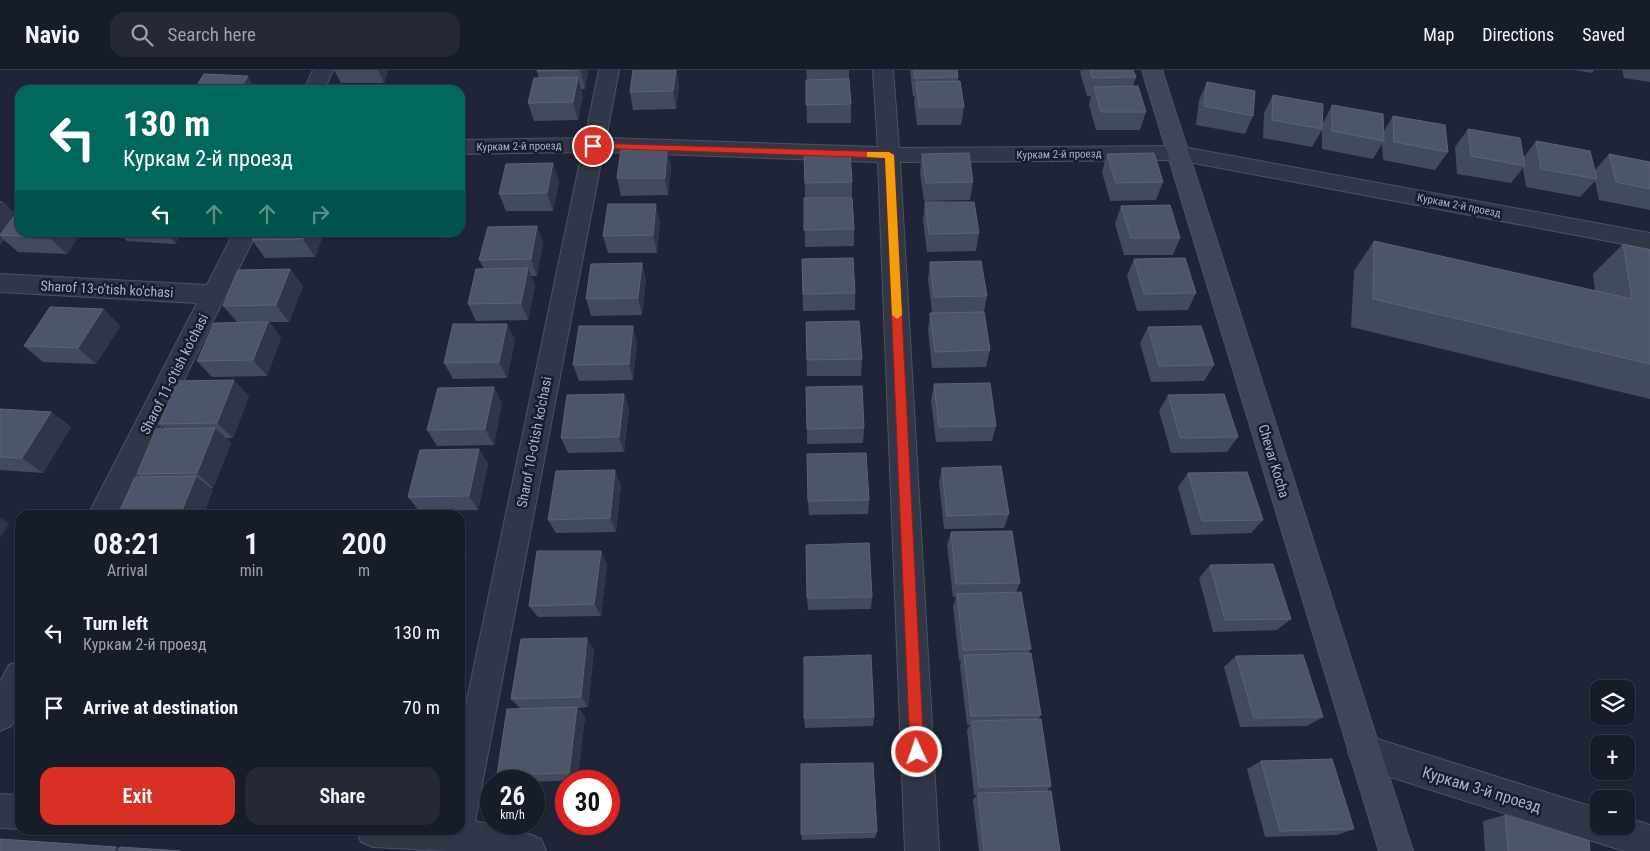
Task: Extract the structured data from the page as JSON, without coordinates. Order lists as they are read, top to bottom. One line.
{"streets":{"street":["Куркам 2-й проезд","Sharof 13-o'tish ko'chasi","Sharof 11-o'tish ko'chasi","Sharof 10-o'tish ko'chasi","Chevar Kocha","Куркам 3-й проезд"]},"crossings":[["Куркам 2-й проезд","Sharof 10-o'tish ko'chasi"],["Куркам 2-й проезд","Chevar Kocha"],["Sharof 13-o'tish ko'chasi","Sharof 11-o'tish ko'chasi"],["Chevar Kocha","Куркам 3-й проезд"]],"page":{"header":"Navio","search":"Search here","nav":["Map","Directions","Saved"],"turn":["130 m","Куркам 2-й проезд"],"eta":["08:21","Arrival","1","min","200","m"],"list":[{"name":"Turn left","note":"Куркам 2-й проезд","value":"130 m"},{"name":"Arrive at destination","value":"70 m"}],"map_buttons":["+","−"],"buttons":["Exit","Share"],"speed":"26 km/h","limit":"30"}}
